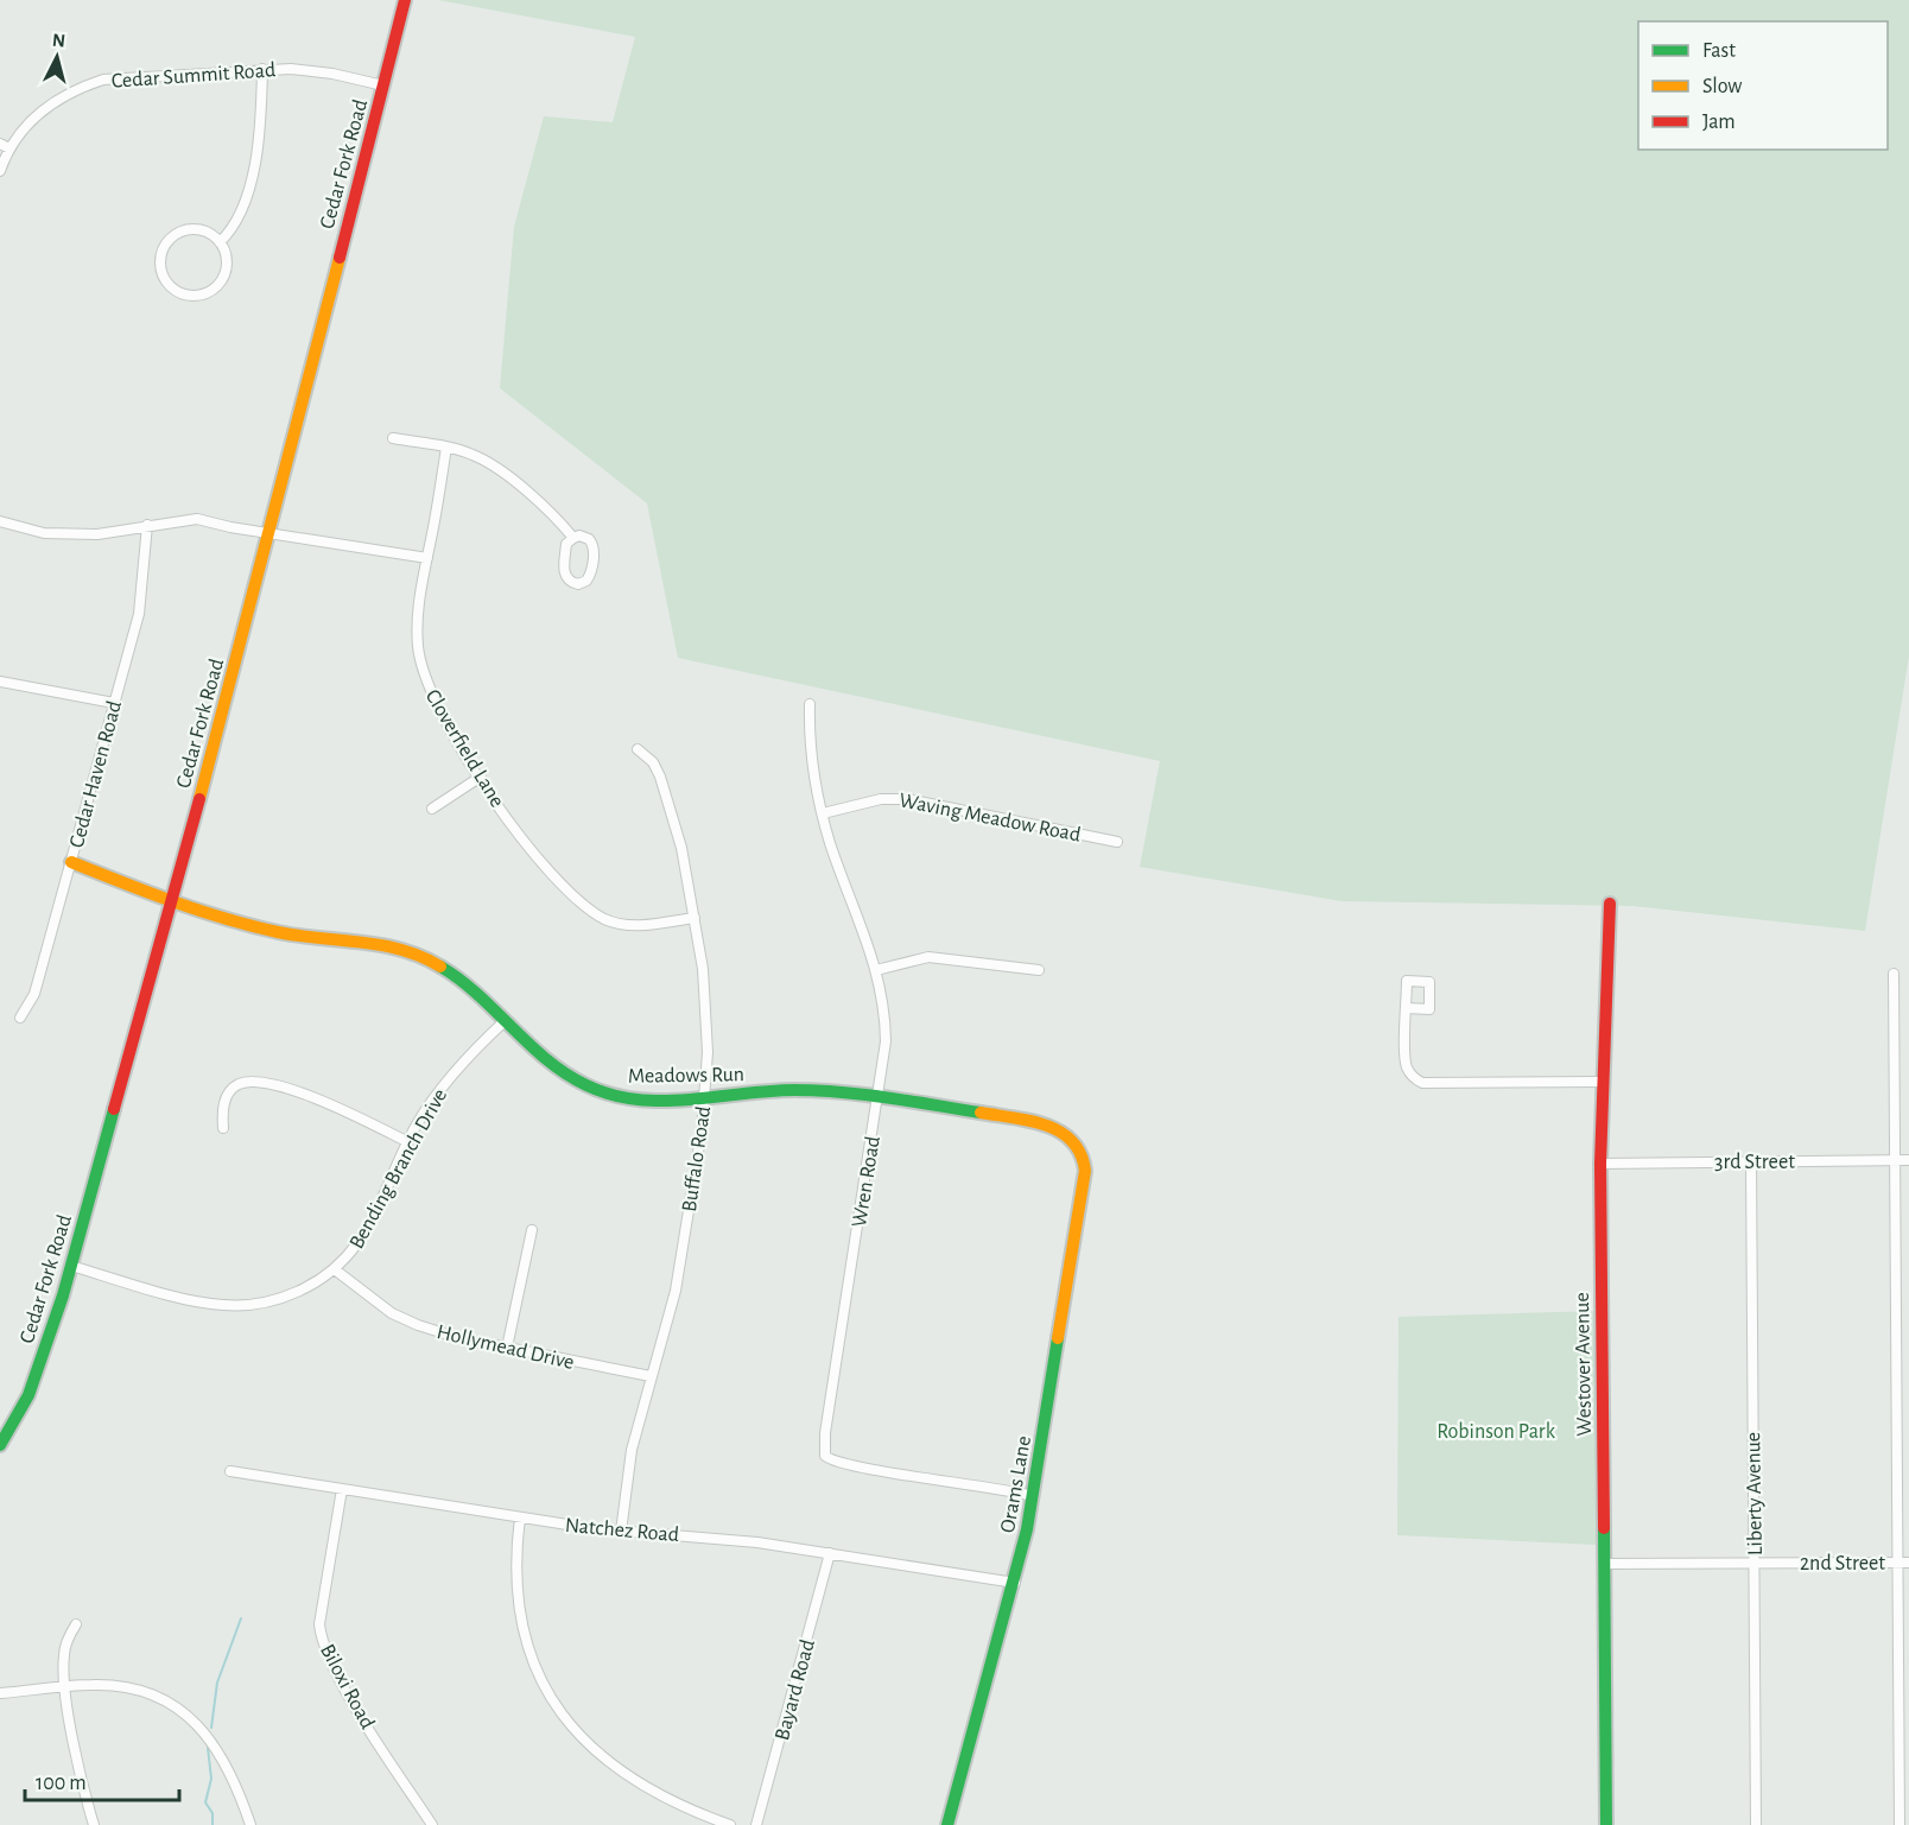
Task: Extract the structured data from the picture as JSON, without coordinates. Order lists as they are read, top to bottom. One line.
{"streets":{"street":["Cedar Summit Road","Cedar Fork Road","Cloverfield Lane","Cedar Haven Road","Waving Meadow Road","Meadows Run","Buffalo Road","3rd Street","Bending Branch Drive","Wren Road","Hollymead Drive","Westover Avenue","Orams Lane","Liberty Avenue","Natchez Road","2nd Street","Biloxi Road","Bayard Road"]},"crossings":[["Cedar Summit Road","Cedar Fork Road"],["Cedar Fork Road","Meadows Run"],["Cedar Fork Road","Bending Branch Drive"],["Cloverfield Lane","Buffalo Road"],["Cedar Haven Road","Meadows Run"],["Waving Meadow Road","Wren Road"],["Meadows Run","Buffalo Road"],["Meadows Run","Bending Branch Drive"],["Meadows Run","Wren Road"],["Meadows Run","Orams Lane"],["Buffalo Road","Hollymead Drive"],["Buffalo Road","Natchez Road"],["3rd Street","Westover Avenue"],["3rd Street","Liberty Avenue"],["Bending Branch Drive","Hollymead Drive"],["Wren Road","Orams Lane"],["Westover Avenue","2nd Street"],["Orams Lane","Natchez Road"],["Liberty Avenue","2nd Street"],["Natchez Road","Biloxi Road"],["Natchez Road","Bayard Road"]],"parks":["Robinson Park"],"legend":["Fast","Slow","Jam"],"scale_bar":"100 m","north":"top"}
